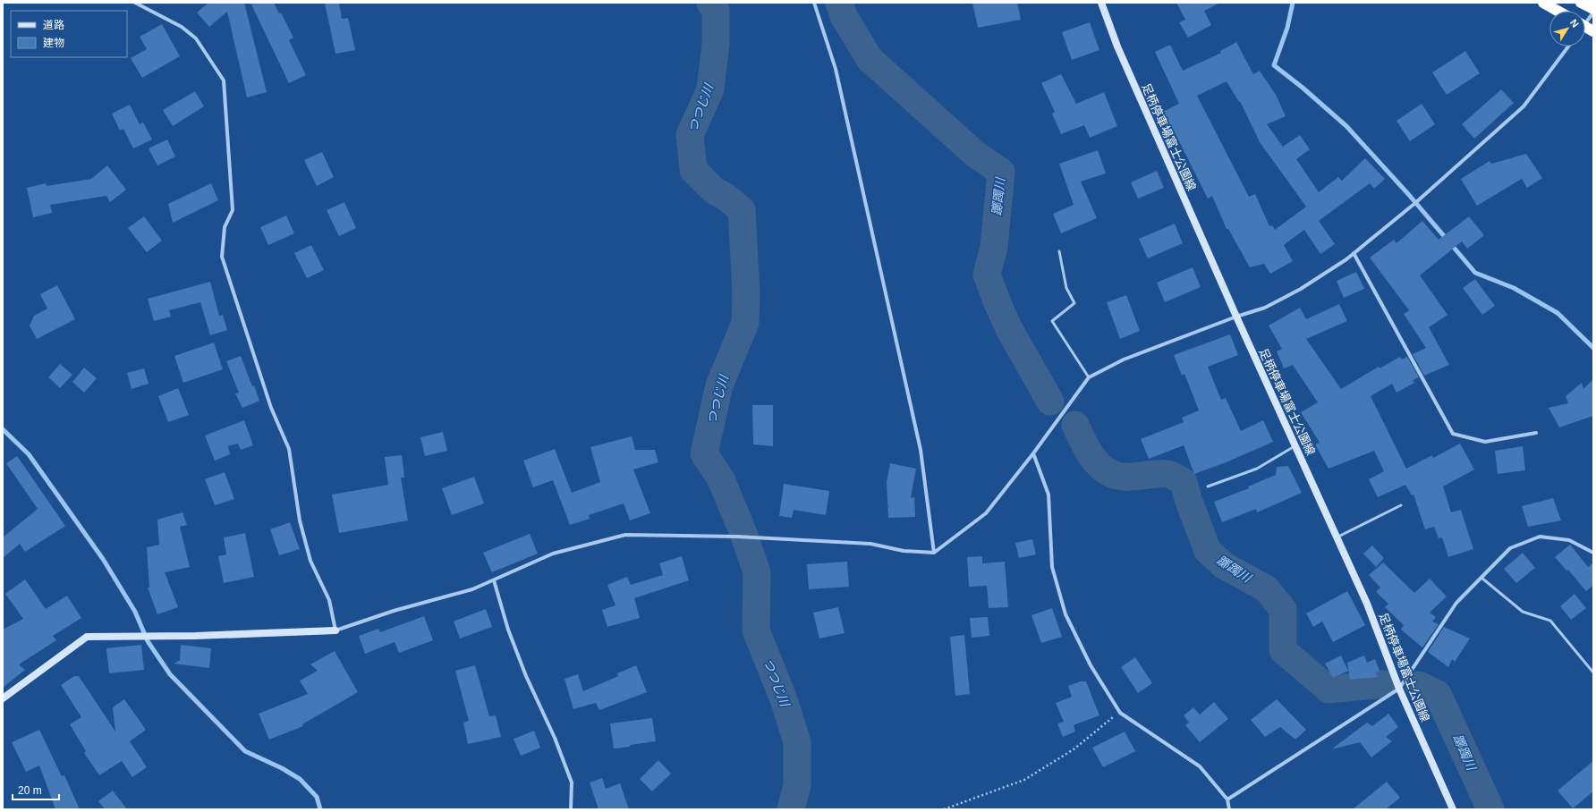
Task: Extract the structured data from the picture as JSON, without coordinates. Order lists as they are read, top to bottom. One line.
{"streets":{"main road":["足柄停車場富士公園線"]},"water":["つつじ川","躑躅川"],"legend":["道路","建物"],"scale_bar":"20 m","north":"top right"}
